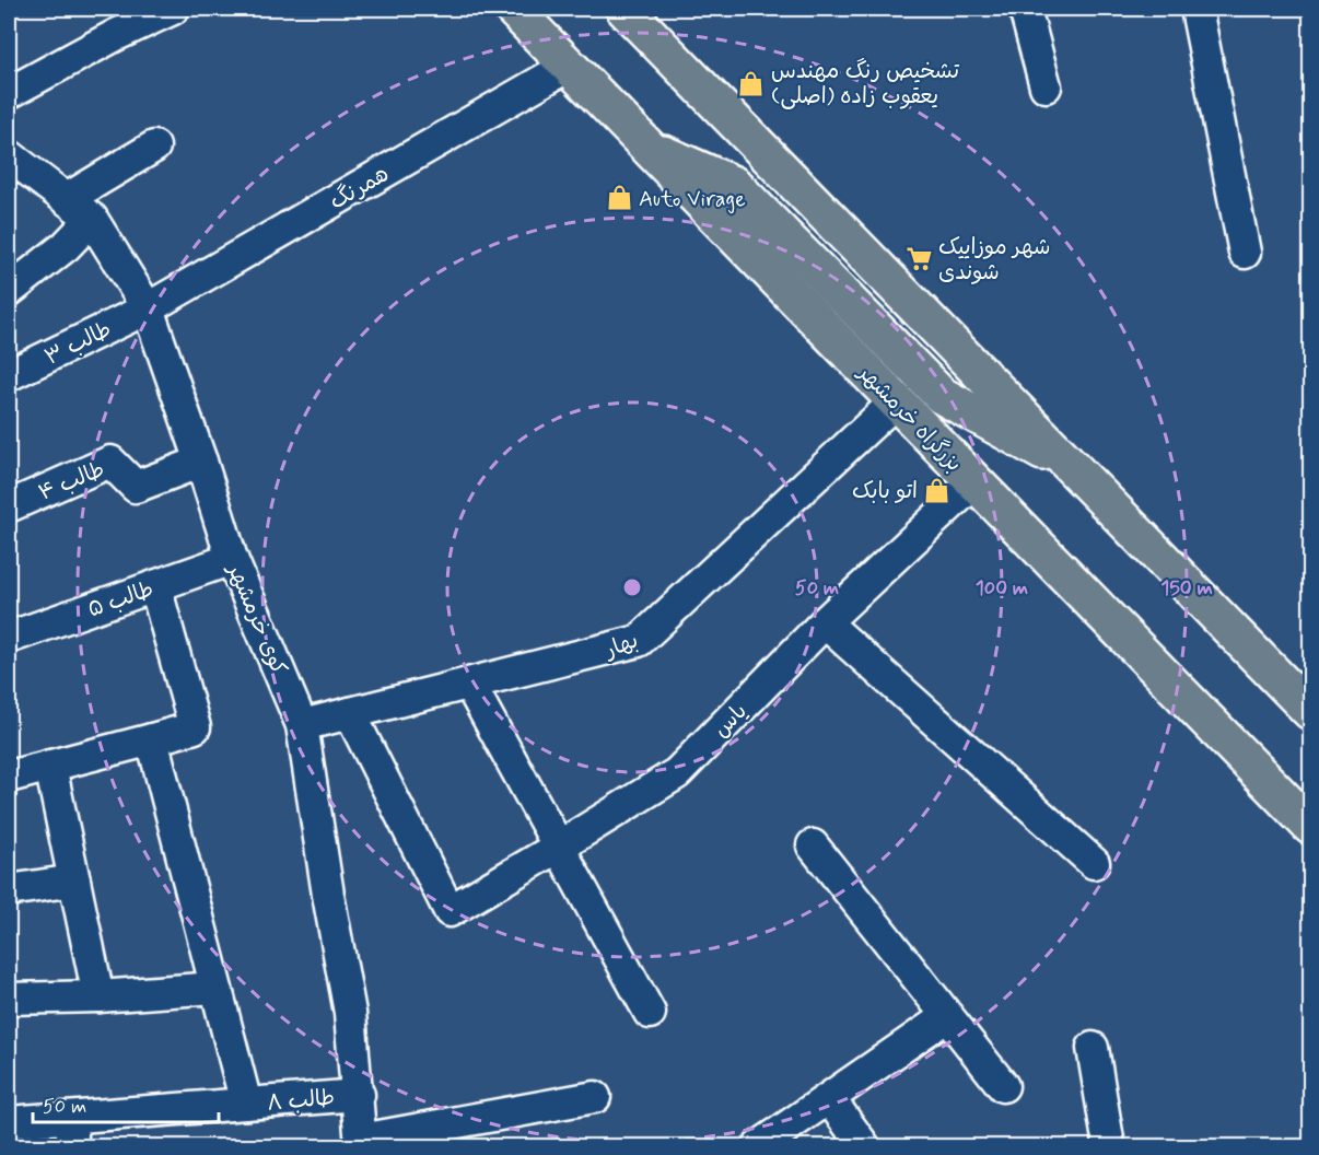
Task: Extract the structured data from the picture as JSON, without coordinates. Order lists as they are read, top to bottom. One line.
{"streets":{"highway":["بزرگراه خرمشهر"],"street":["همرنگ","طالب ۳","طالب ۴","طالب ۵","کوی خرمشهر","بهار","یاس","طالب ۸"]},"crossings":[["همرنگ","طالب ۳"],["همرنگ","بزرگراه خرمشهر"],["همرنگ","کوی خرمشهر"],["طالب ۳","کوی خرمشهر"],["بزرگراه خرمشهر","بهار"],["بزرگراه خرمشهر","یاس"],["طالب ۴","کوی خرمشهر"],["طالب ۵","کوی خرمشهر"],["کوی خرمشهر","بهار"],["کوی خرمشهر","طالب ۸"],["بهار","یاس"]],"places":{"shop":["تشخیص رنگ مهندس یعقوب زاده (اصلی)","Auto Virage","اتو بابک"],"supermarket":["شهر موزاییک شوندی"]},"scale_bar":"50 m","rings":["50 m","100 m","150 m"]}
